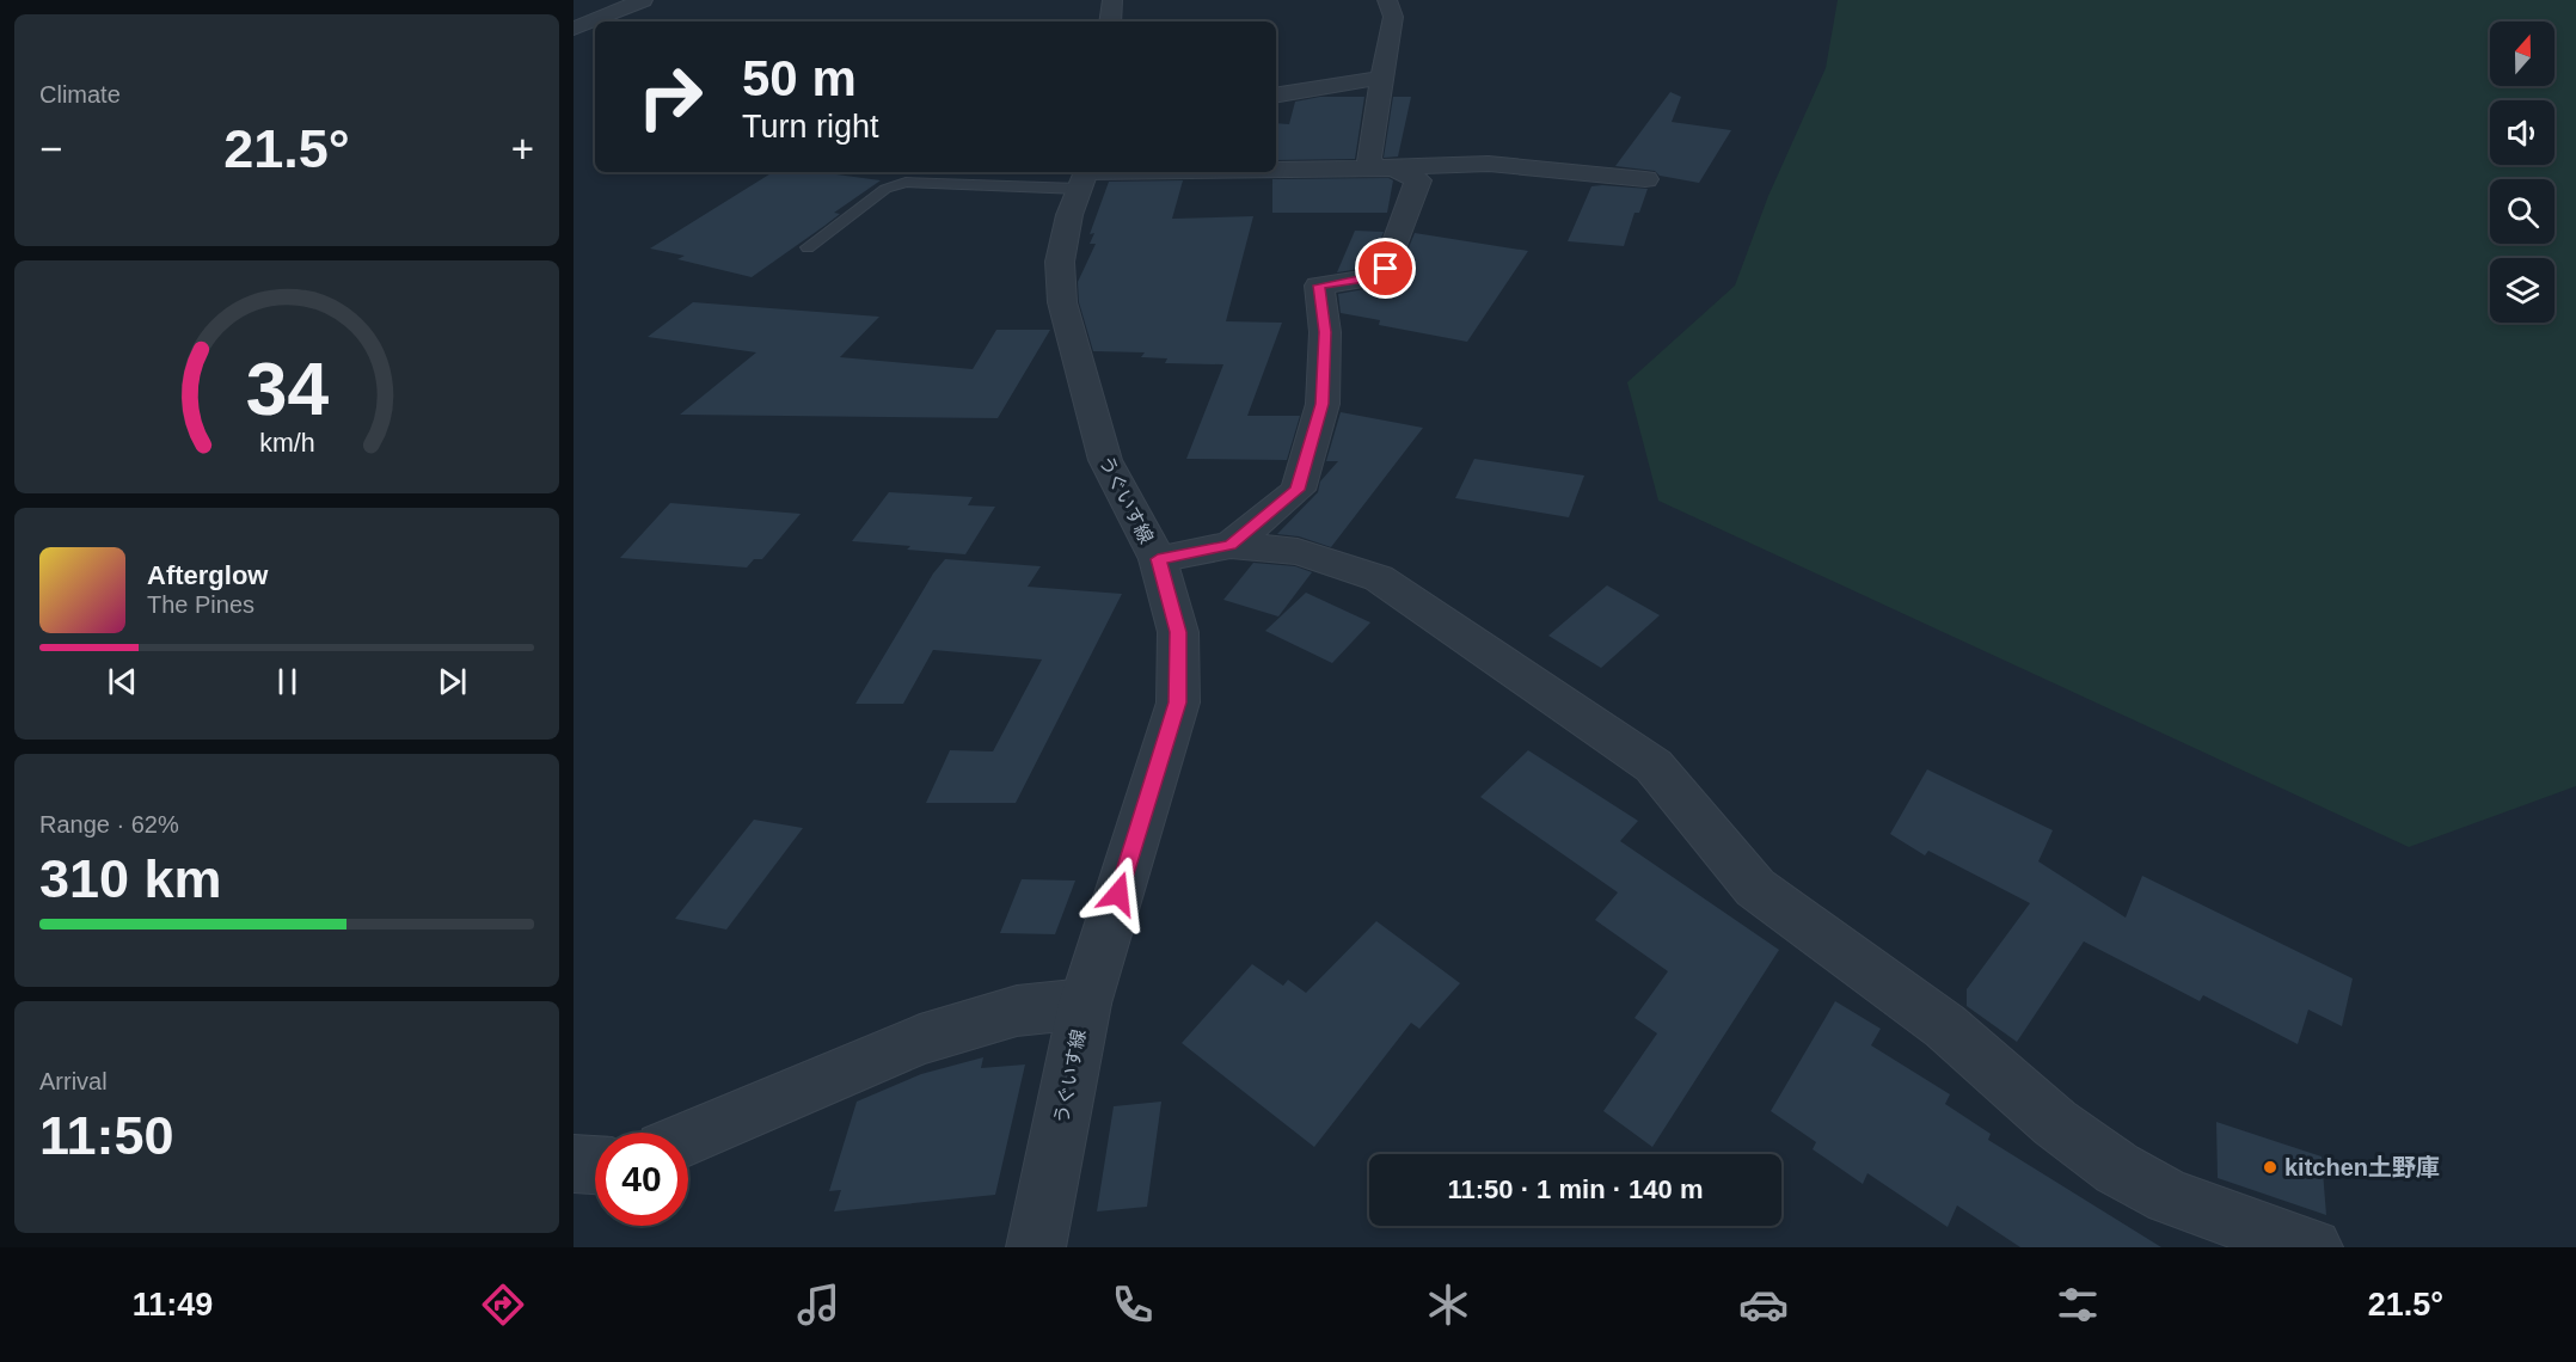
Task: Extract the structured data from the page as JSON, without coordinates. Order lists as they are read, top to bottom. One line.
{"streets":{"street":["うぐいす線"]},"places":["kitchen土野庫"],"north":"top","page":{"tile":["Climate",["Range · 62%","310 km"],["Arrival","11:50"]],"turn":["50 m","Turn right"],"heat":["−","21.5°","+"],"song":["Afterglow","The Pines"],"limit":"40","trip":"11:50 · 1 min · 140 m","tabs":["11:49","21.5°"],"gauge":["34","km/h"]}}
